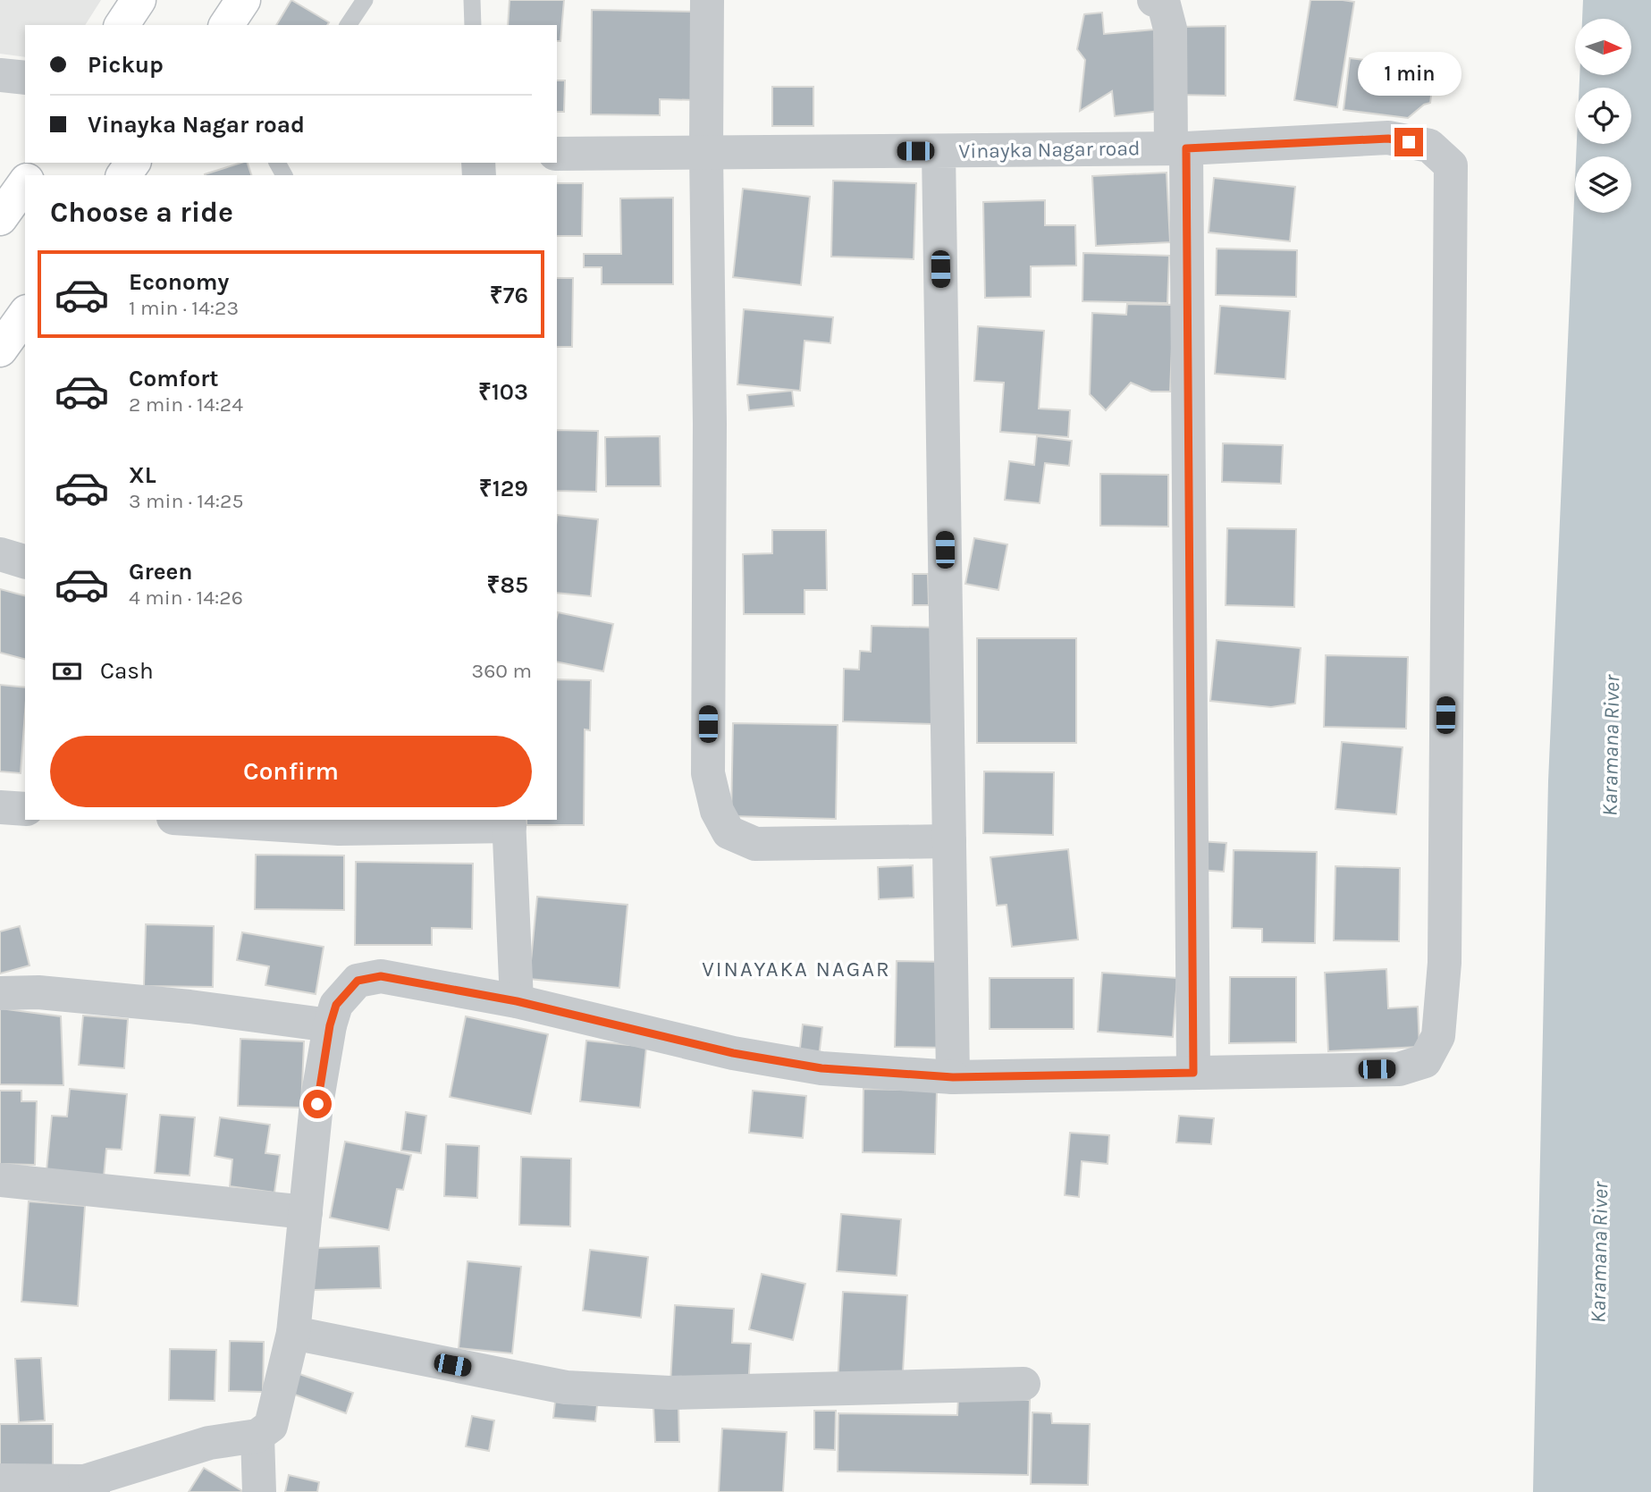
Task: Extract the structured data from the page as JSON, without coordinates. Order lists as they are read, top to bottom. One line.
{"streets":{"street":["Vinayka Nagar road"]},"districts":["VINAYAKA NAGAR"],"water":["Karamana River"],"north":"right","page":{"banner":["Pickup","Vinayka Nagar road"],"bubble":"1 min","heading":"Choose a ride","list":[{"name":"Economy","note":"1 min · 14:23","value":"₹76"},{"name":"Comfort","note":"2 min · 14:24","value":"₹103"},{"name":"XL","note":"3 min · 14:25","value":"₹129"},{"name":"Green","note":"4 min · 14:26","value":"₹85"}],"pay":["Cash","360 m"],"buttons":"Confirm"}}
